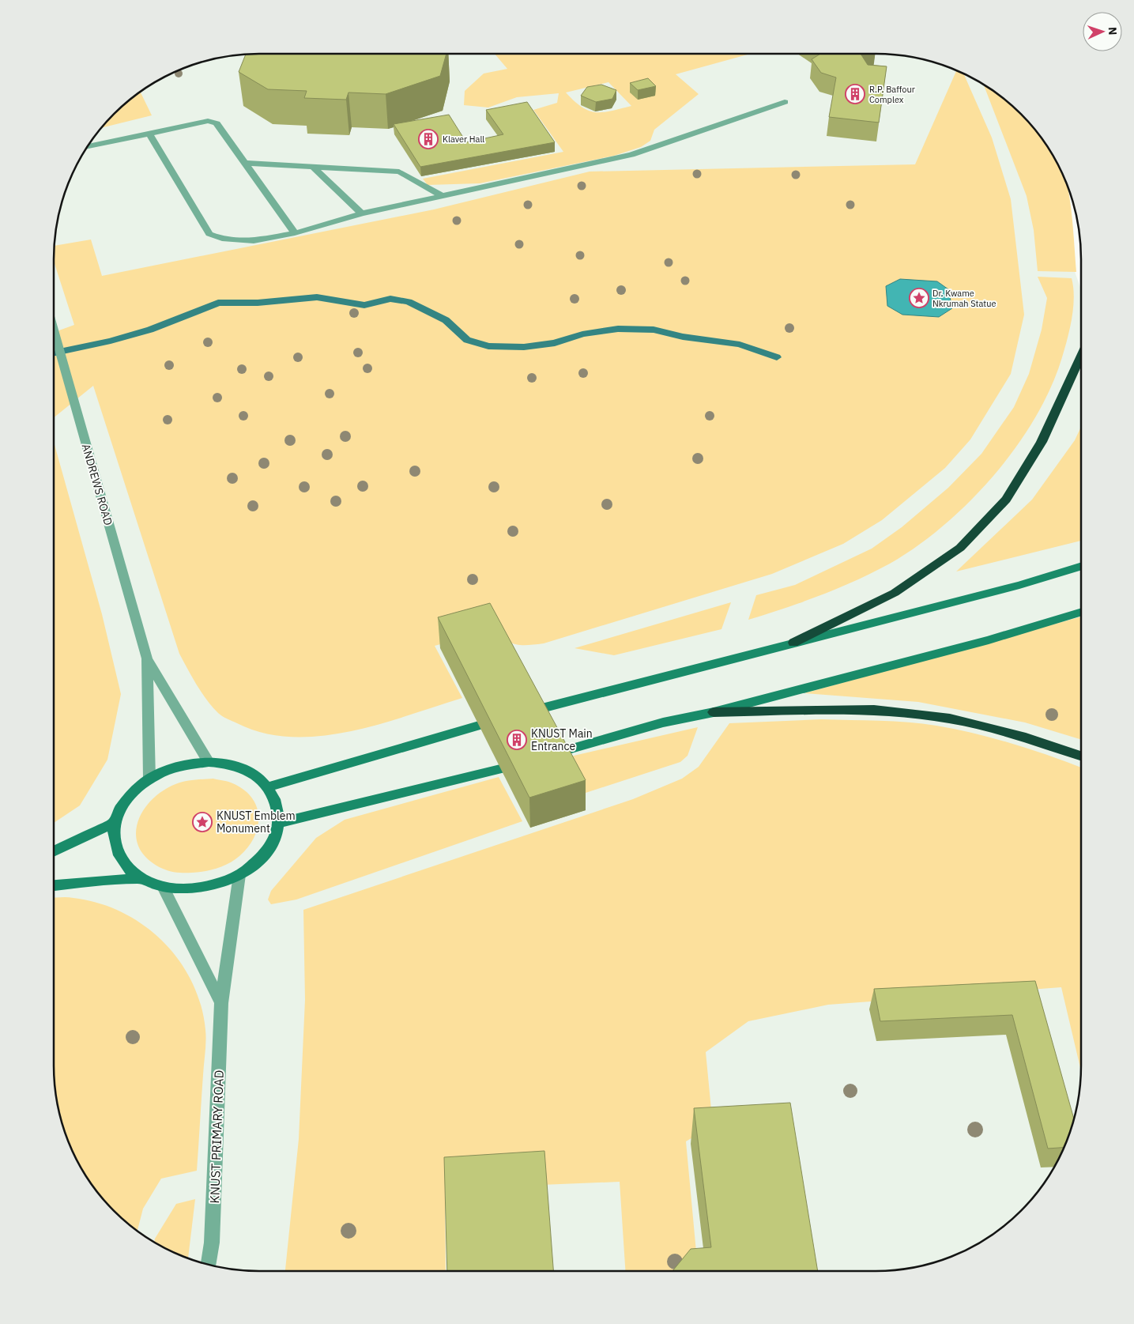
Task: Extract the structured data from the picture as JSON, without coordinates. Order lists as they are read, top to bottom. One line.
{"streets":{"street":["ANDREWS ROAD","KNUST PRIMARY ROAD"]},"places":{"building":["R.P. Baffour Complex","Klaver Hall","KNUST Main Entrance"],"place":["Dr. Kwame Nkrumah Statue","KNUST Emblem Monument"]},"north":"right"}
